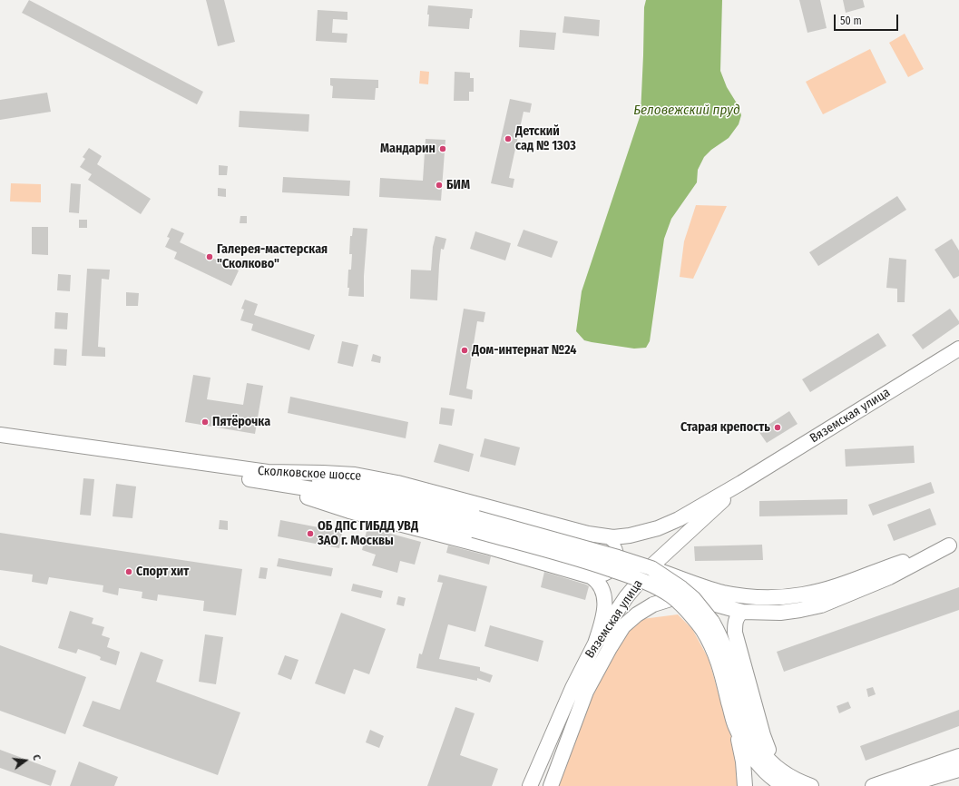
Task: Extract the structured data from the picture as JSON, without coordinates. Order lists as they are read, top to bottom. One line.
{"streets":{"main road":["Вяземская улица","Сколковское шоссе"]},"crossings":[["Вяземская улица","Сколковское шоссе"]],"water":["Беловежский пруд"],"places":["Детский сад № 1303","Мандарин","БИМ","Галерея-мастерская \"Сколково\"","Дом-интернат №24","Пятёрочка","Старая крепость","ОБ ДПС ГИБДД УВД ЗАО г. Москвы","Спорт хит"],"scale_bar":"50 m","north":"right"}
